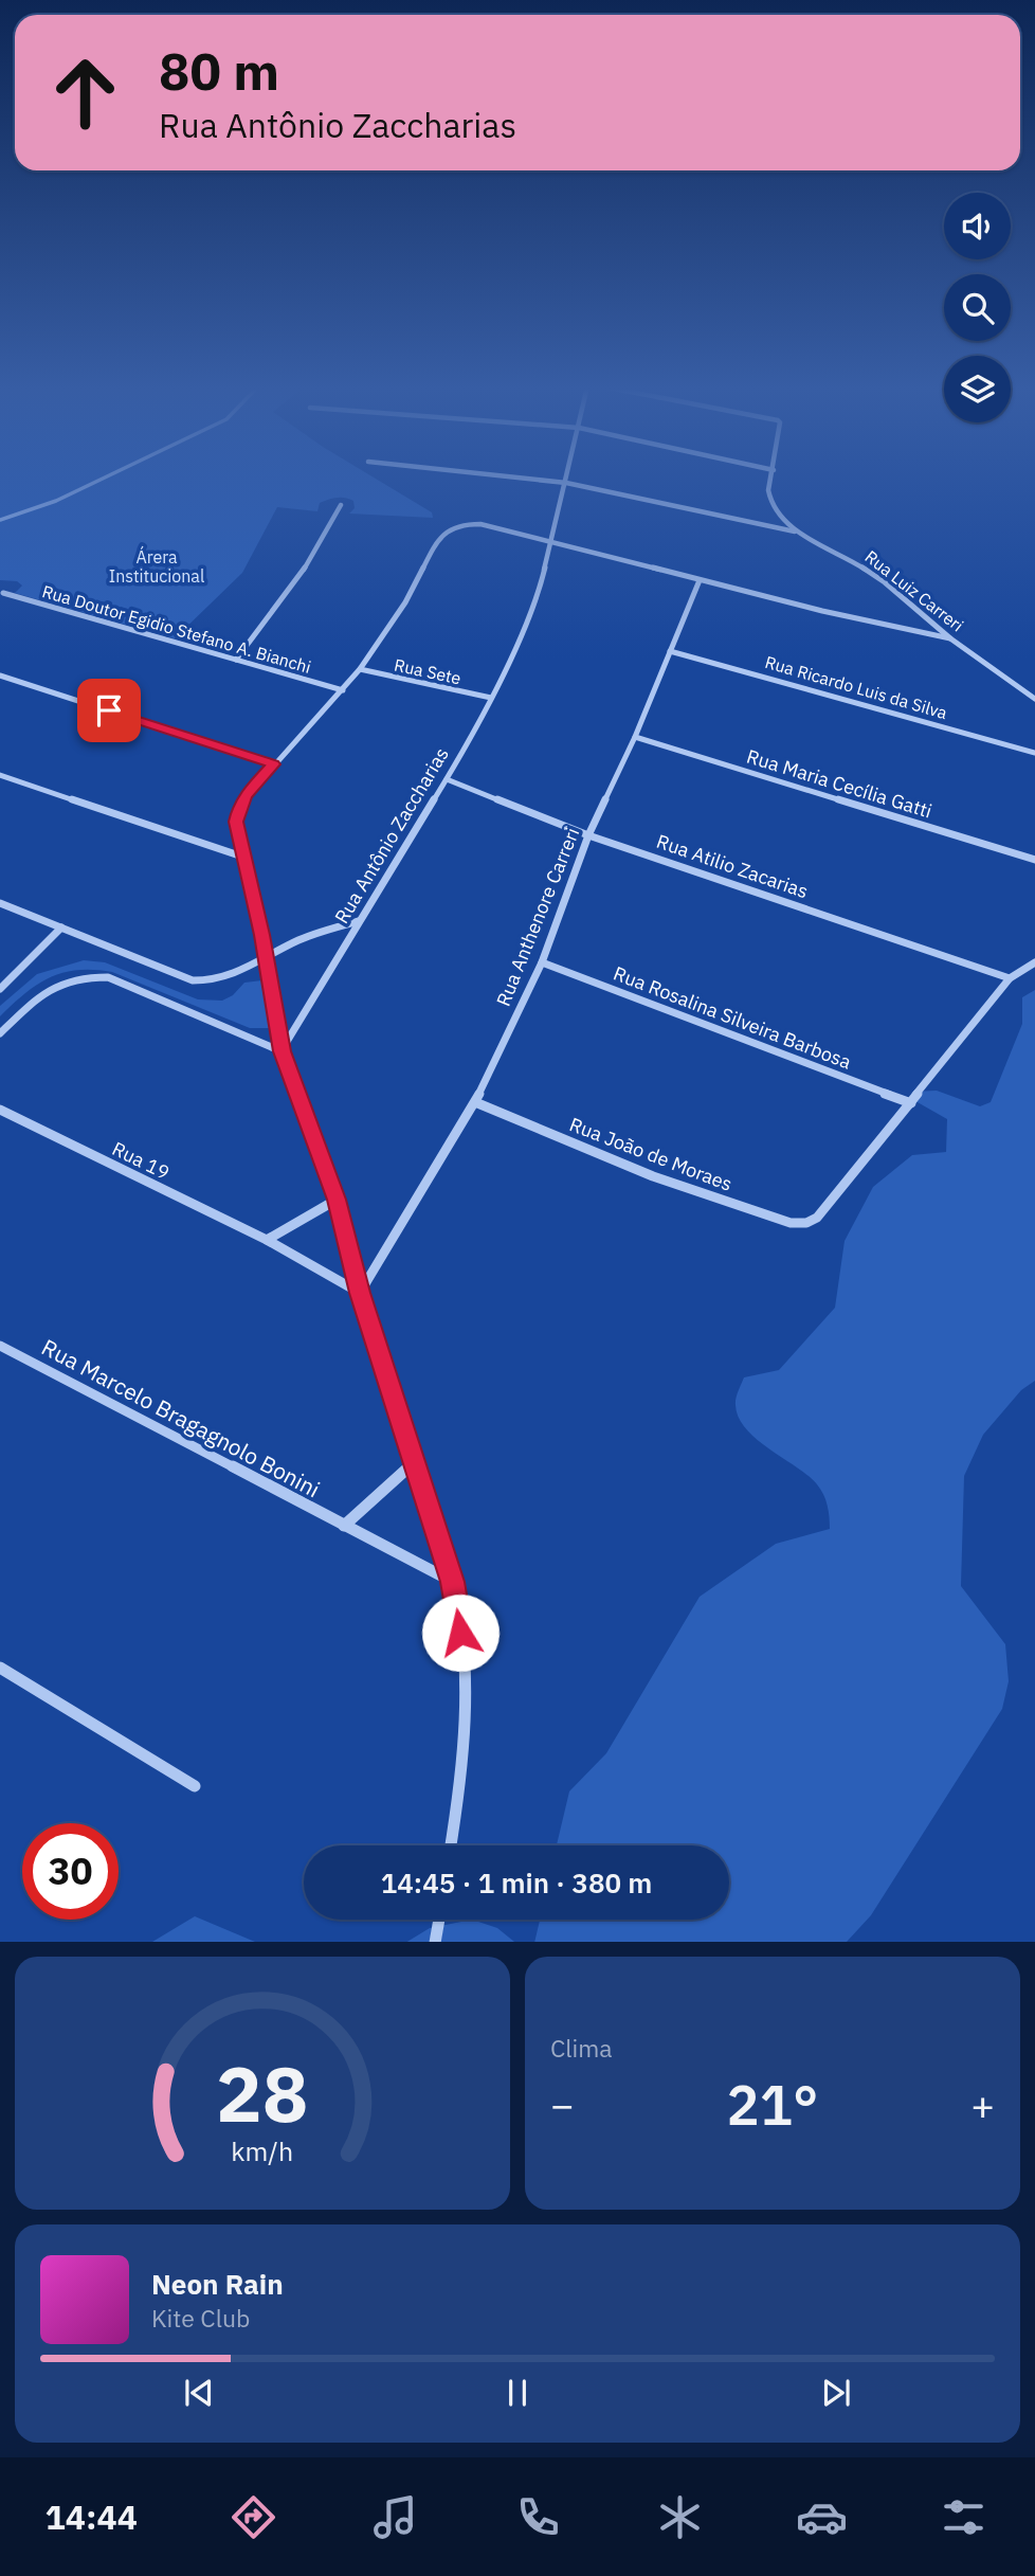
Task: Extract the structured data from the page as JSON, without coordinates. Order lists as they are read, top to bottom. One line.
{"streets":{"street":["Rua Luiz Carreri","Rua Doutor Egidio Stefano A. Bianchi","Rua Sete","Rua Ricardo Luis da Silva","Rua Maria Cecília Gatti","Rua Antônio Zaccharias","Rua Atilio Zacarias","Rua Anthenore Carreri","Rua Rosalina Silveira Barbosa","Rua João de Moraes","Rua 19","Rua Marcelo Bragagnolo Bonini"]},"crossings":[["Rua Sete","Rua Antônio Zaccharias"],["Rua Ricardo Luis da Silva","Rua Anthenore Carreri"],["Rua Maria Cecília Gatti","Rua Anthenore Carreri"],["Rua Antônio Zaccharias","Rua Atilio Zacarias"],["Rua Atilio Zacarias","Rua Anthenore Carreri"],["Rua Anthenore Carreri","Rua Rosalina Silveira Barbosa"],["Rua Anthenore Carreri","Rua João de Moraes"],["Rua Anthenore Carreri","Rua 19"],["Rua Rosalina Silveira Barbosa","Rua João de Moraes"]],"parks":["Árera Institucional"],"page":{"turn":["80 m","Rua Antônio Zaccharias"],"limit":"30","trip":"14:45 · 1 min · 380 m","tile":"Clima","heat":["−","21°","+"],"song":["Neon Rain","Kite Club"],"tabs":"14:44","gauge":["28","km/h"]}}
